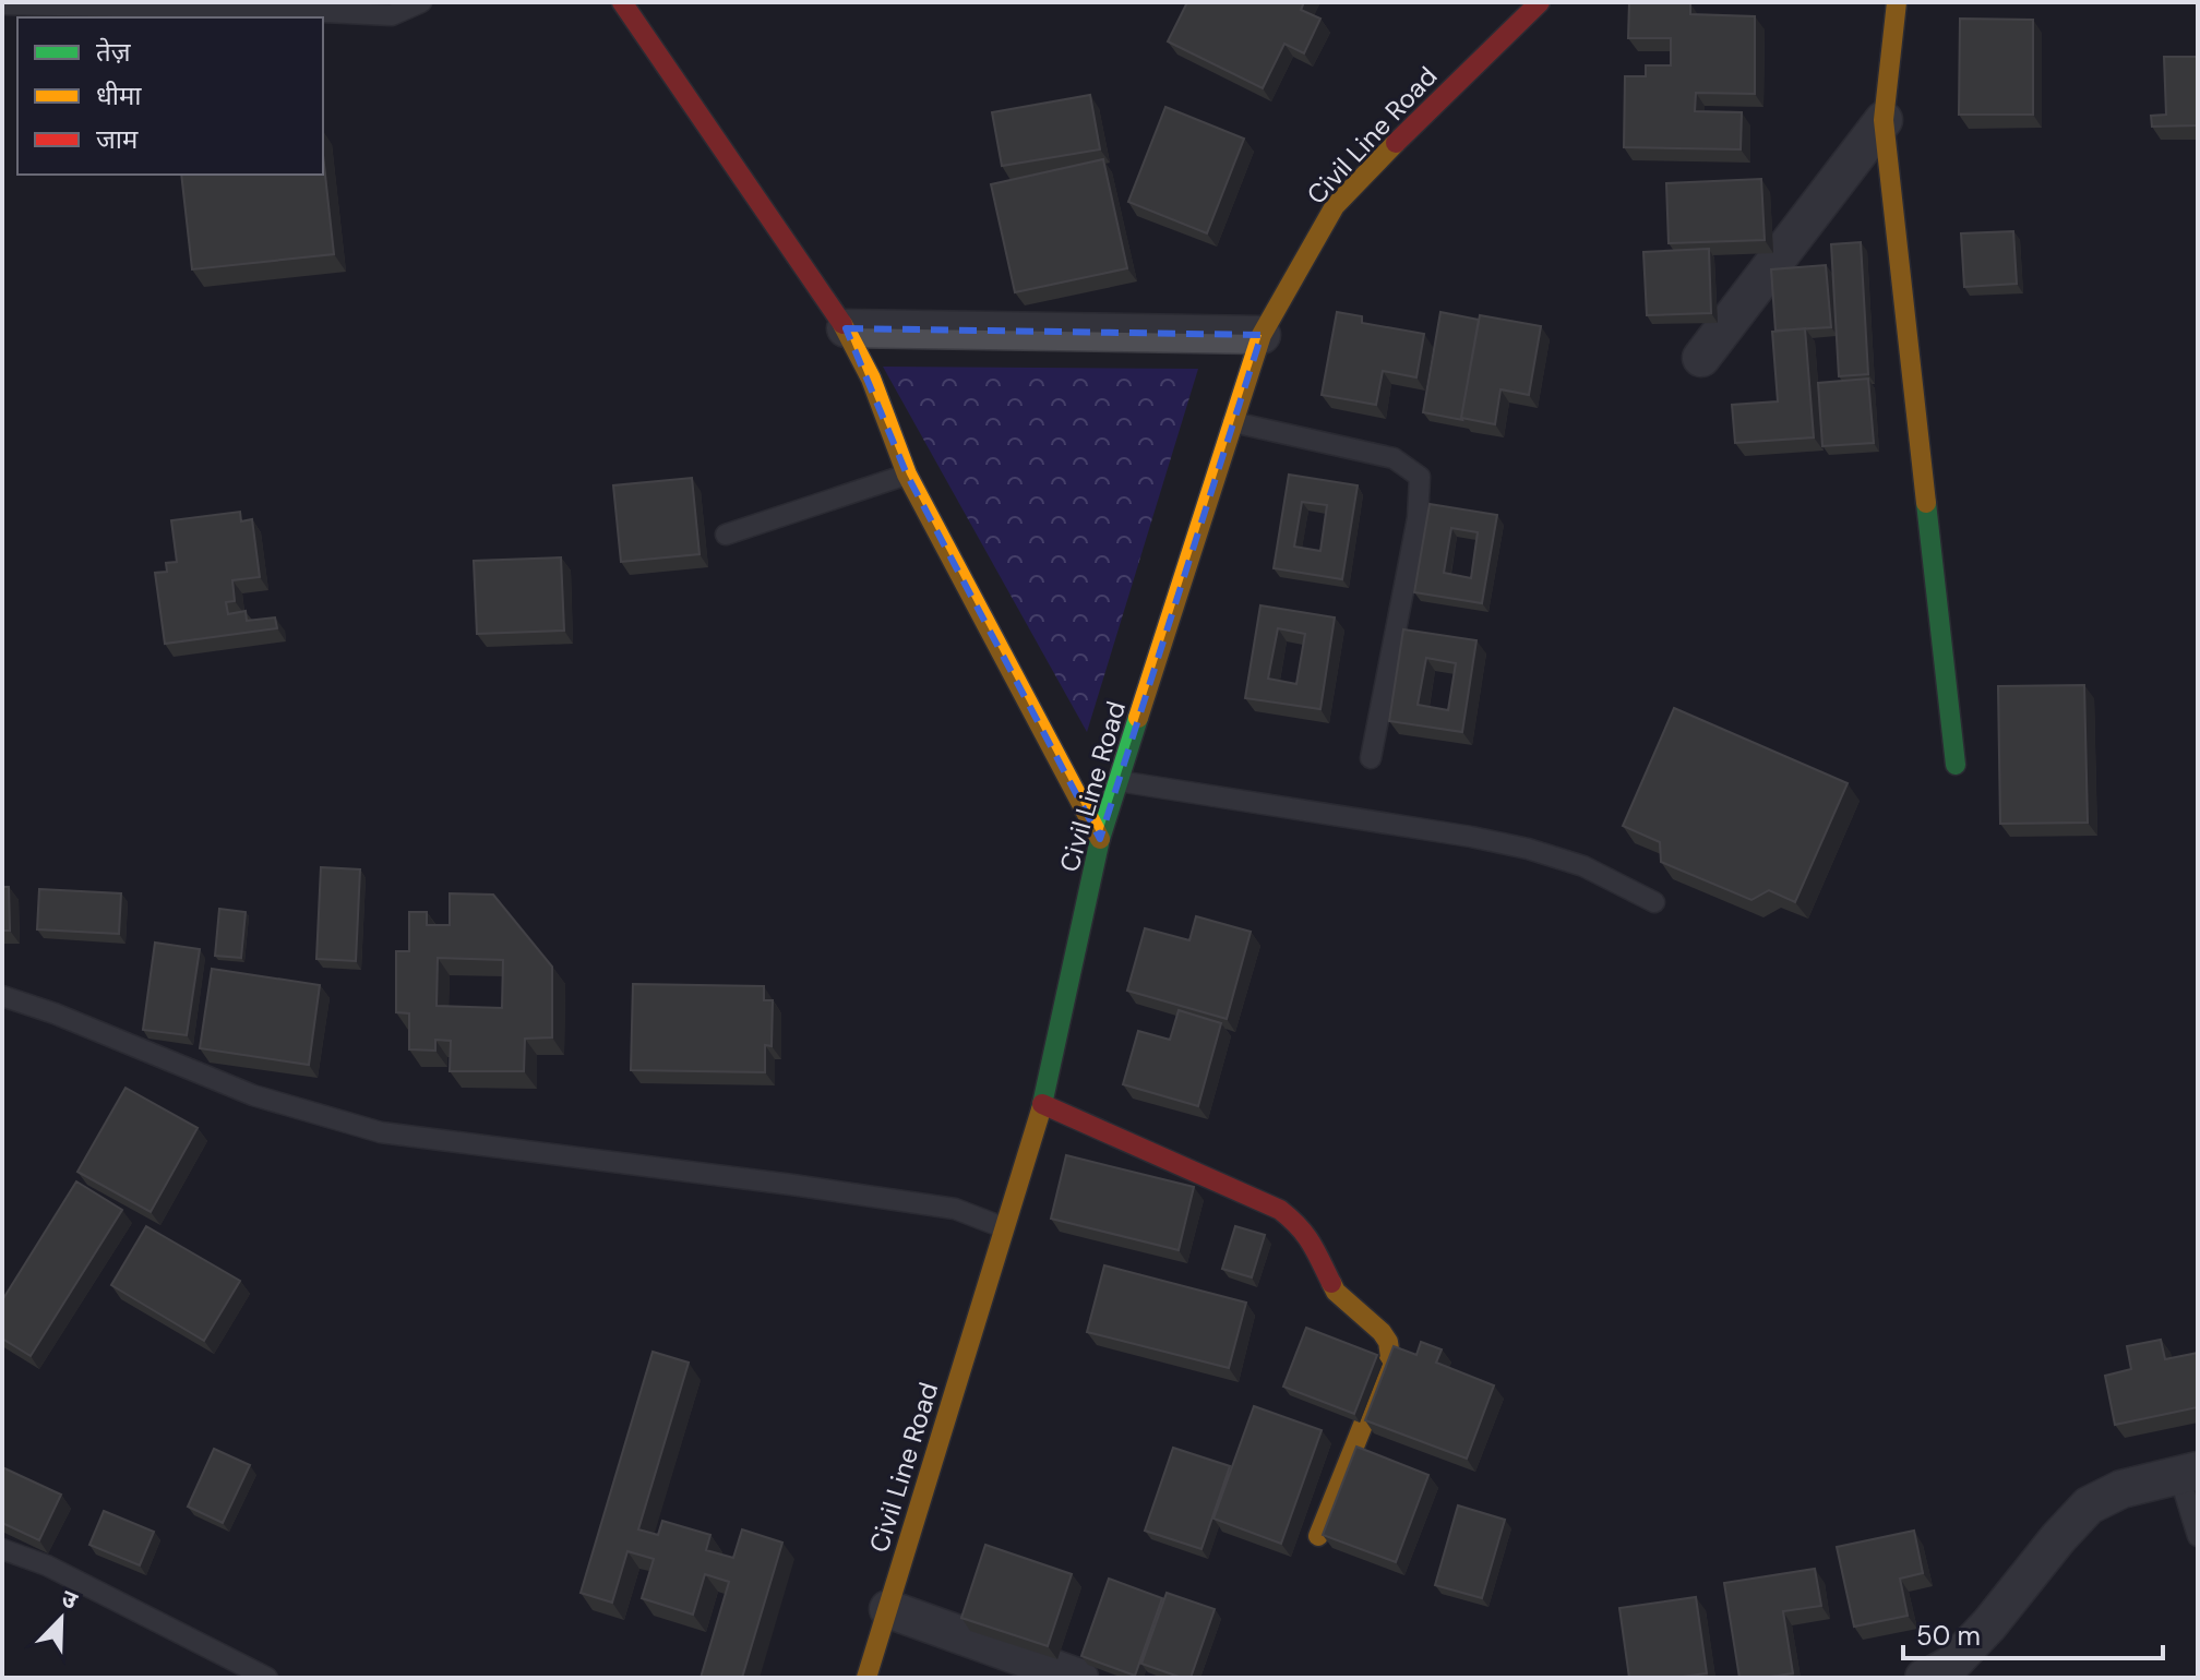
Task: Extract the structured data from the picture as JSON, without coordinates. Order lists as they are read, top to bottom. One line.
{"streets":{"street":["Civil Line Road"]},"legend":["तेज़","धीमा","जाम"],"scale_bar":"50 m","north":"top right"}
